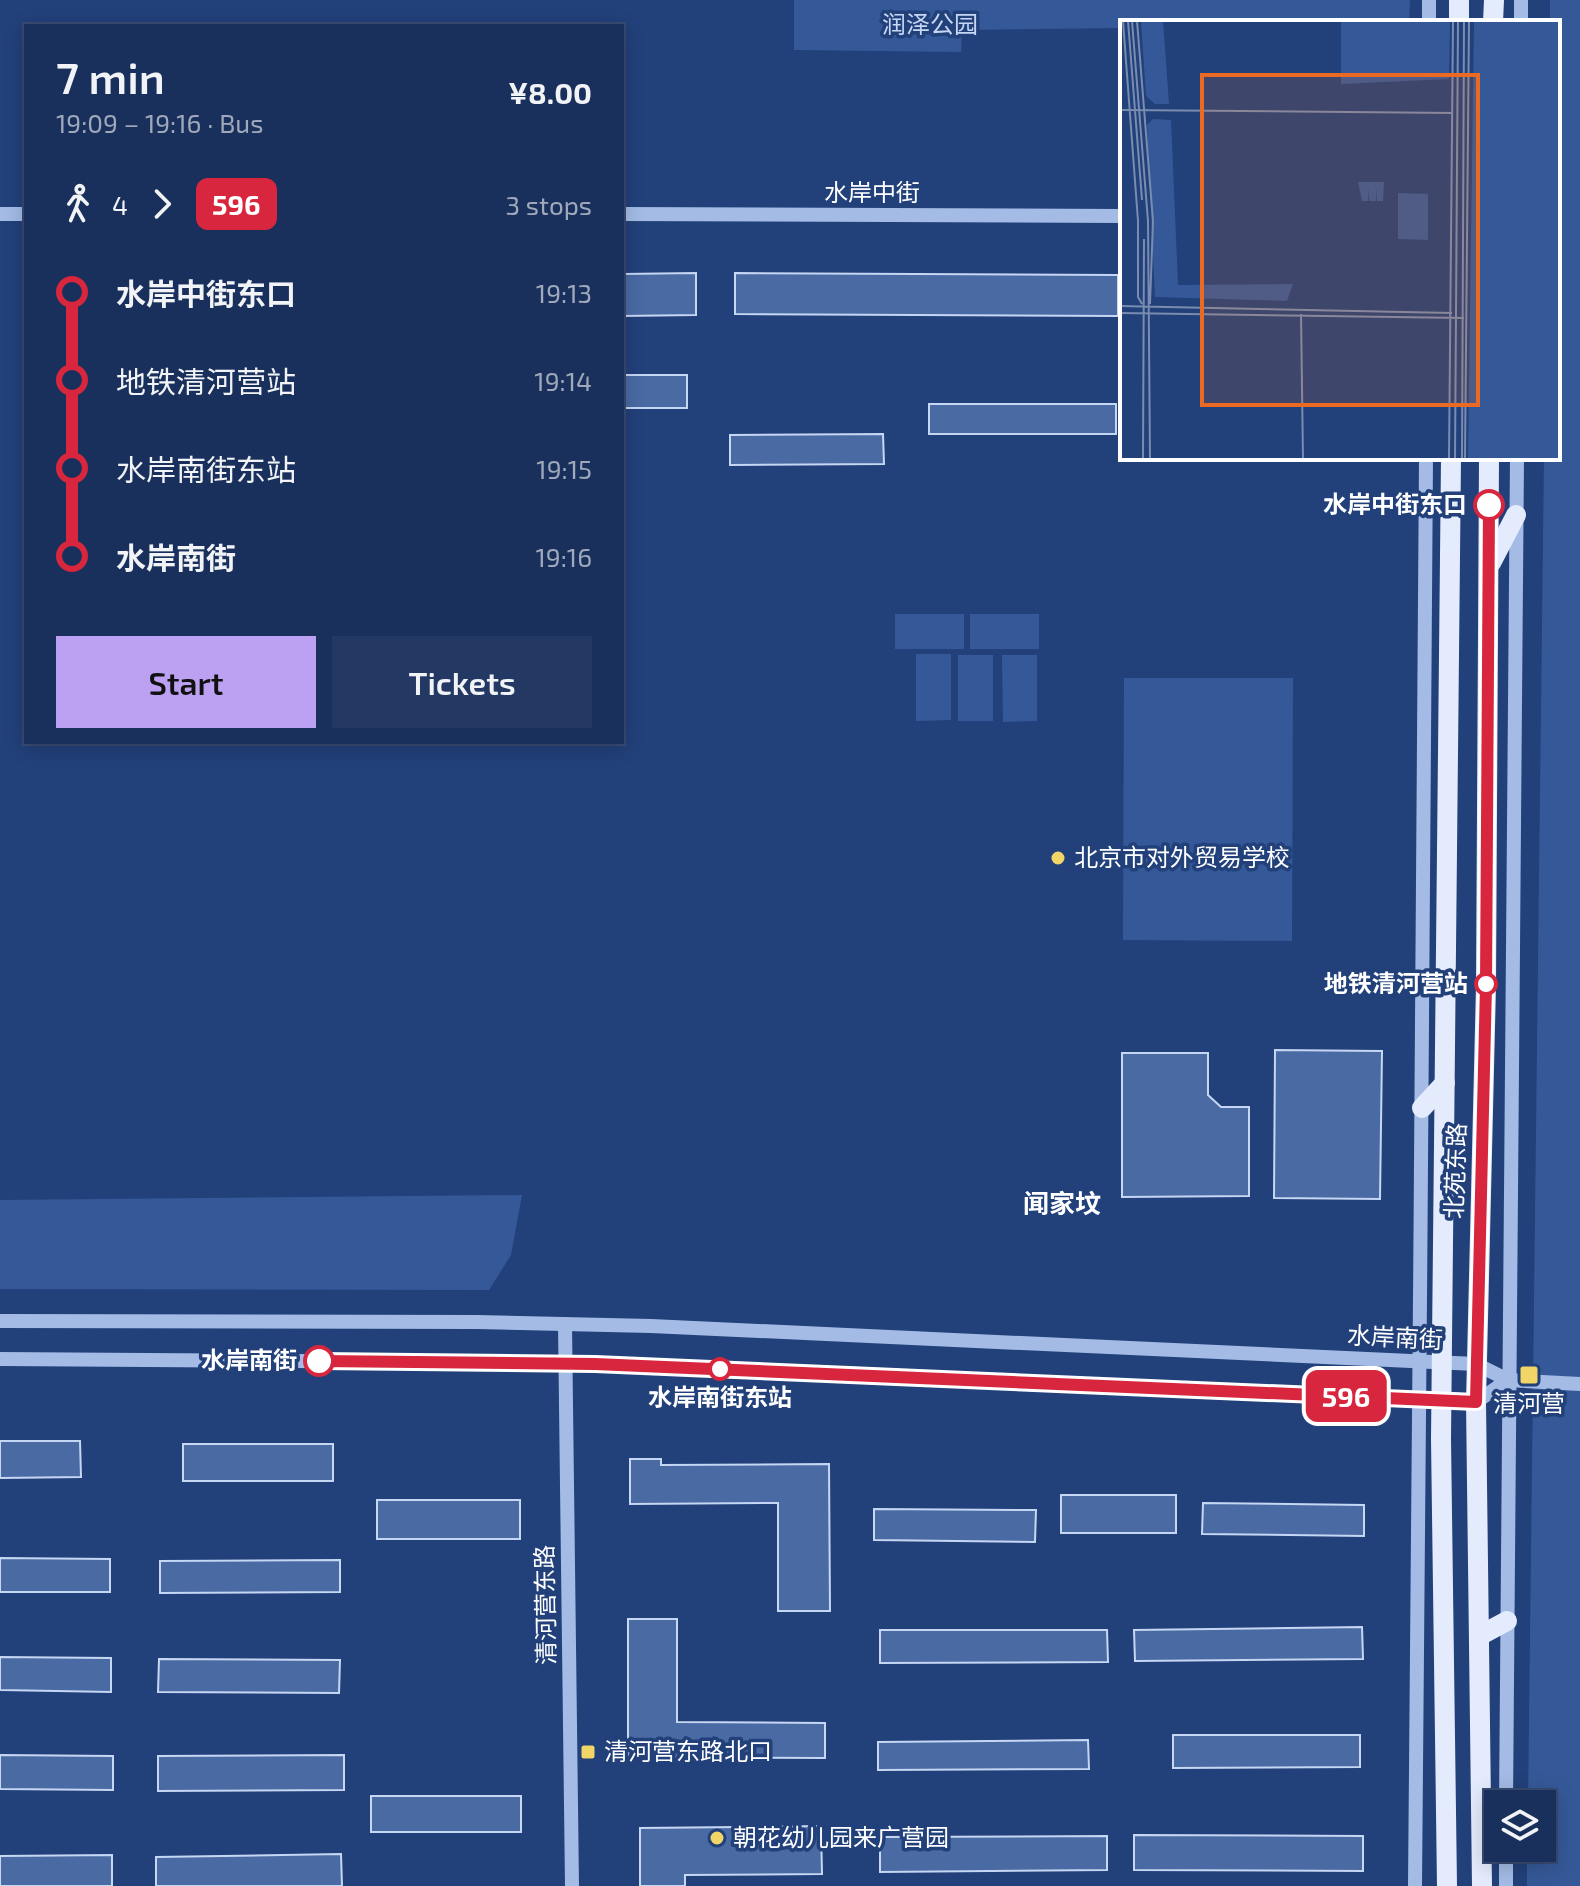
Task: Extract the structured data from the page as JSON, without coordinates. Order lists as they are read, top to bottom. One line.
{"streets":{"main road":["北苑东路"],"street":["水岸中街","水岸南街","清河营东路"]},"crossings":[["北苑东路","水岸南街"],["水岸南街","清河营东路"]],"districts":["闻家坟"],"parks":["润泽公园"],"places":{"other":["水岸中街东口","北京市对外贸易学校","地铁清河营站","水岸南街","水岸南街东站","朝花幼儿园来广营园"],"transit":["清河营","清河营东路北口"]},"lines":["bus line 596"],"page":{"on_map":"596","heading":["7 min","19:09 – 19:16 · Bus","¥8.00"],"legs":["4","596","3 stops"],"list":[{"name":"水岸中街东口","value":"19:13"},{"name":"地铁清河营站","value":"19:14"},{"name":"水岸南街东站","value":"19:15"},{"name":"水岸南街","value":"19:16"}],"buttons":["Start","Tickets"]}}
